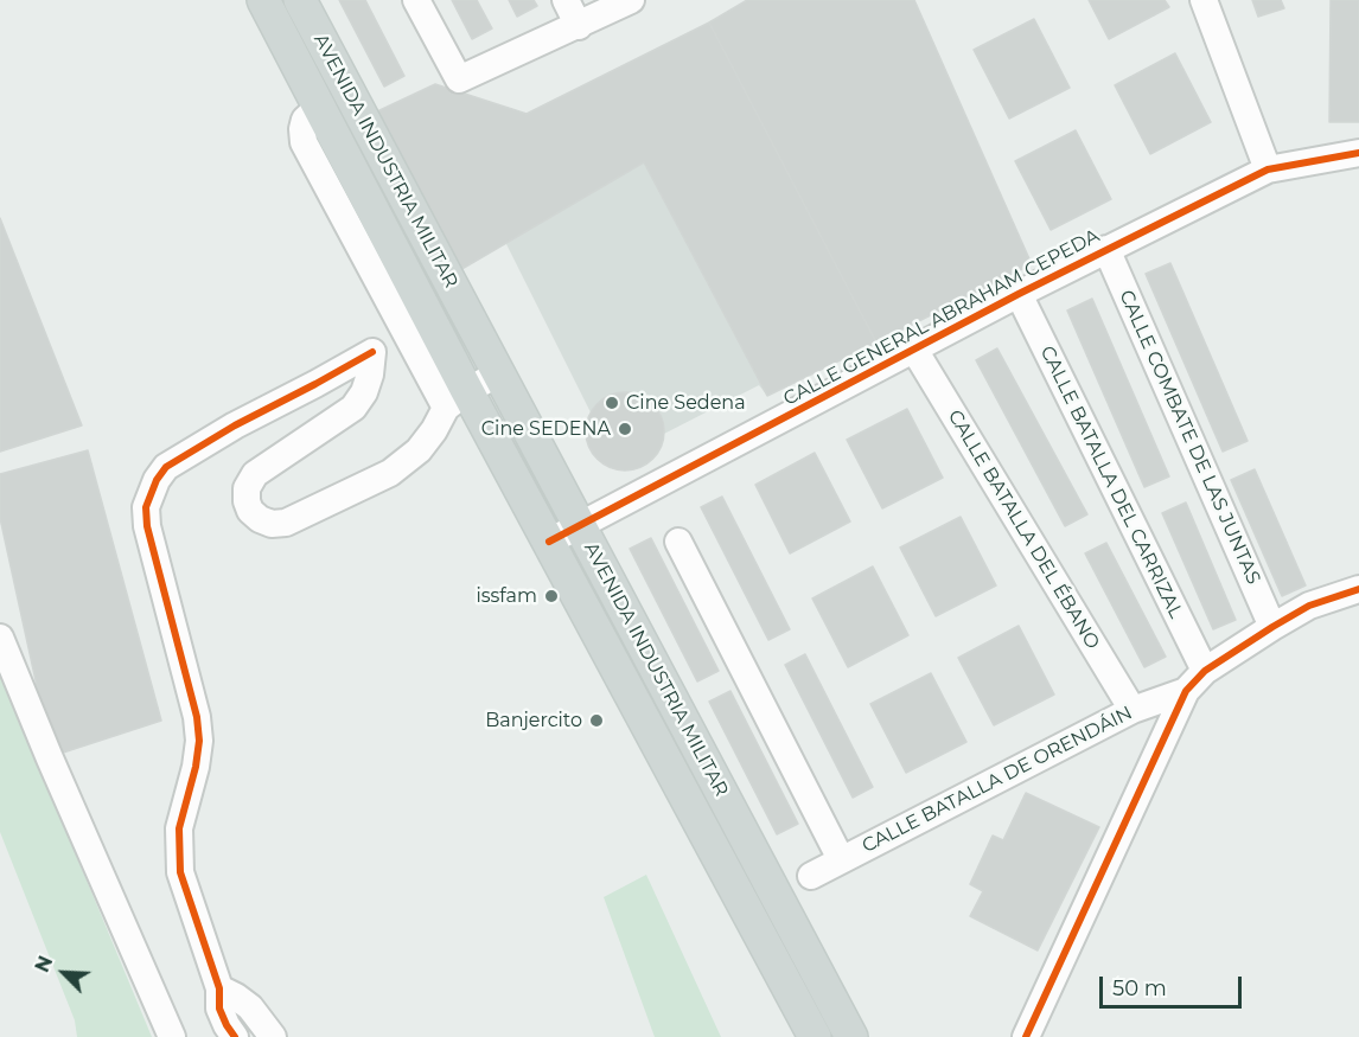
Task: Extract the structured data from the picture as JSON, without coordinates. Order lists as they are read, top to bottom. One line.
{"streets":{"main road":["AVENIDA INDUSTRIA MILITAR"],"street":["CALLE GENERAL ABRAHAM CEPEDA","CALLE COMBATE DE LAS JUNTAS","CALLE BATALLA DEL CARRIZAL","CALLE BATALLA DEL ÉBANO","CALLE BATALLA DE ORENDÁIN"]},"crossings":[["AVENIDA INDUSTRIA MILITAR","CALLE GENERAL ABRAHAM CEPEDA"],["CALLE GENERAL ABRAHAM CEPEDA","CALLE COMBATE DE LAS JUNTAS"],["CALLE GENERAL ABRAHAM CEPEDA","CALLE BATALLA DEL CARRIZAL"],["CALLE GENERAL ABRAHAM CEPEDA","CALLE BATALLA DEL ÉBANO"],["CALLE BATALLA DEL ÉBANO","CALLE BATALLA DE ORENDÁIN"]],"places":["Cine Sedena","Cine SEDENA","issfam","Banjercito"],"scale_bar":"50 m","north":"top left"}
